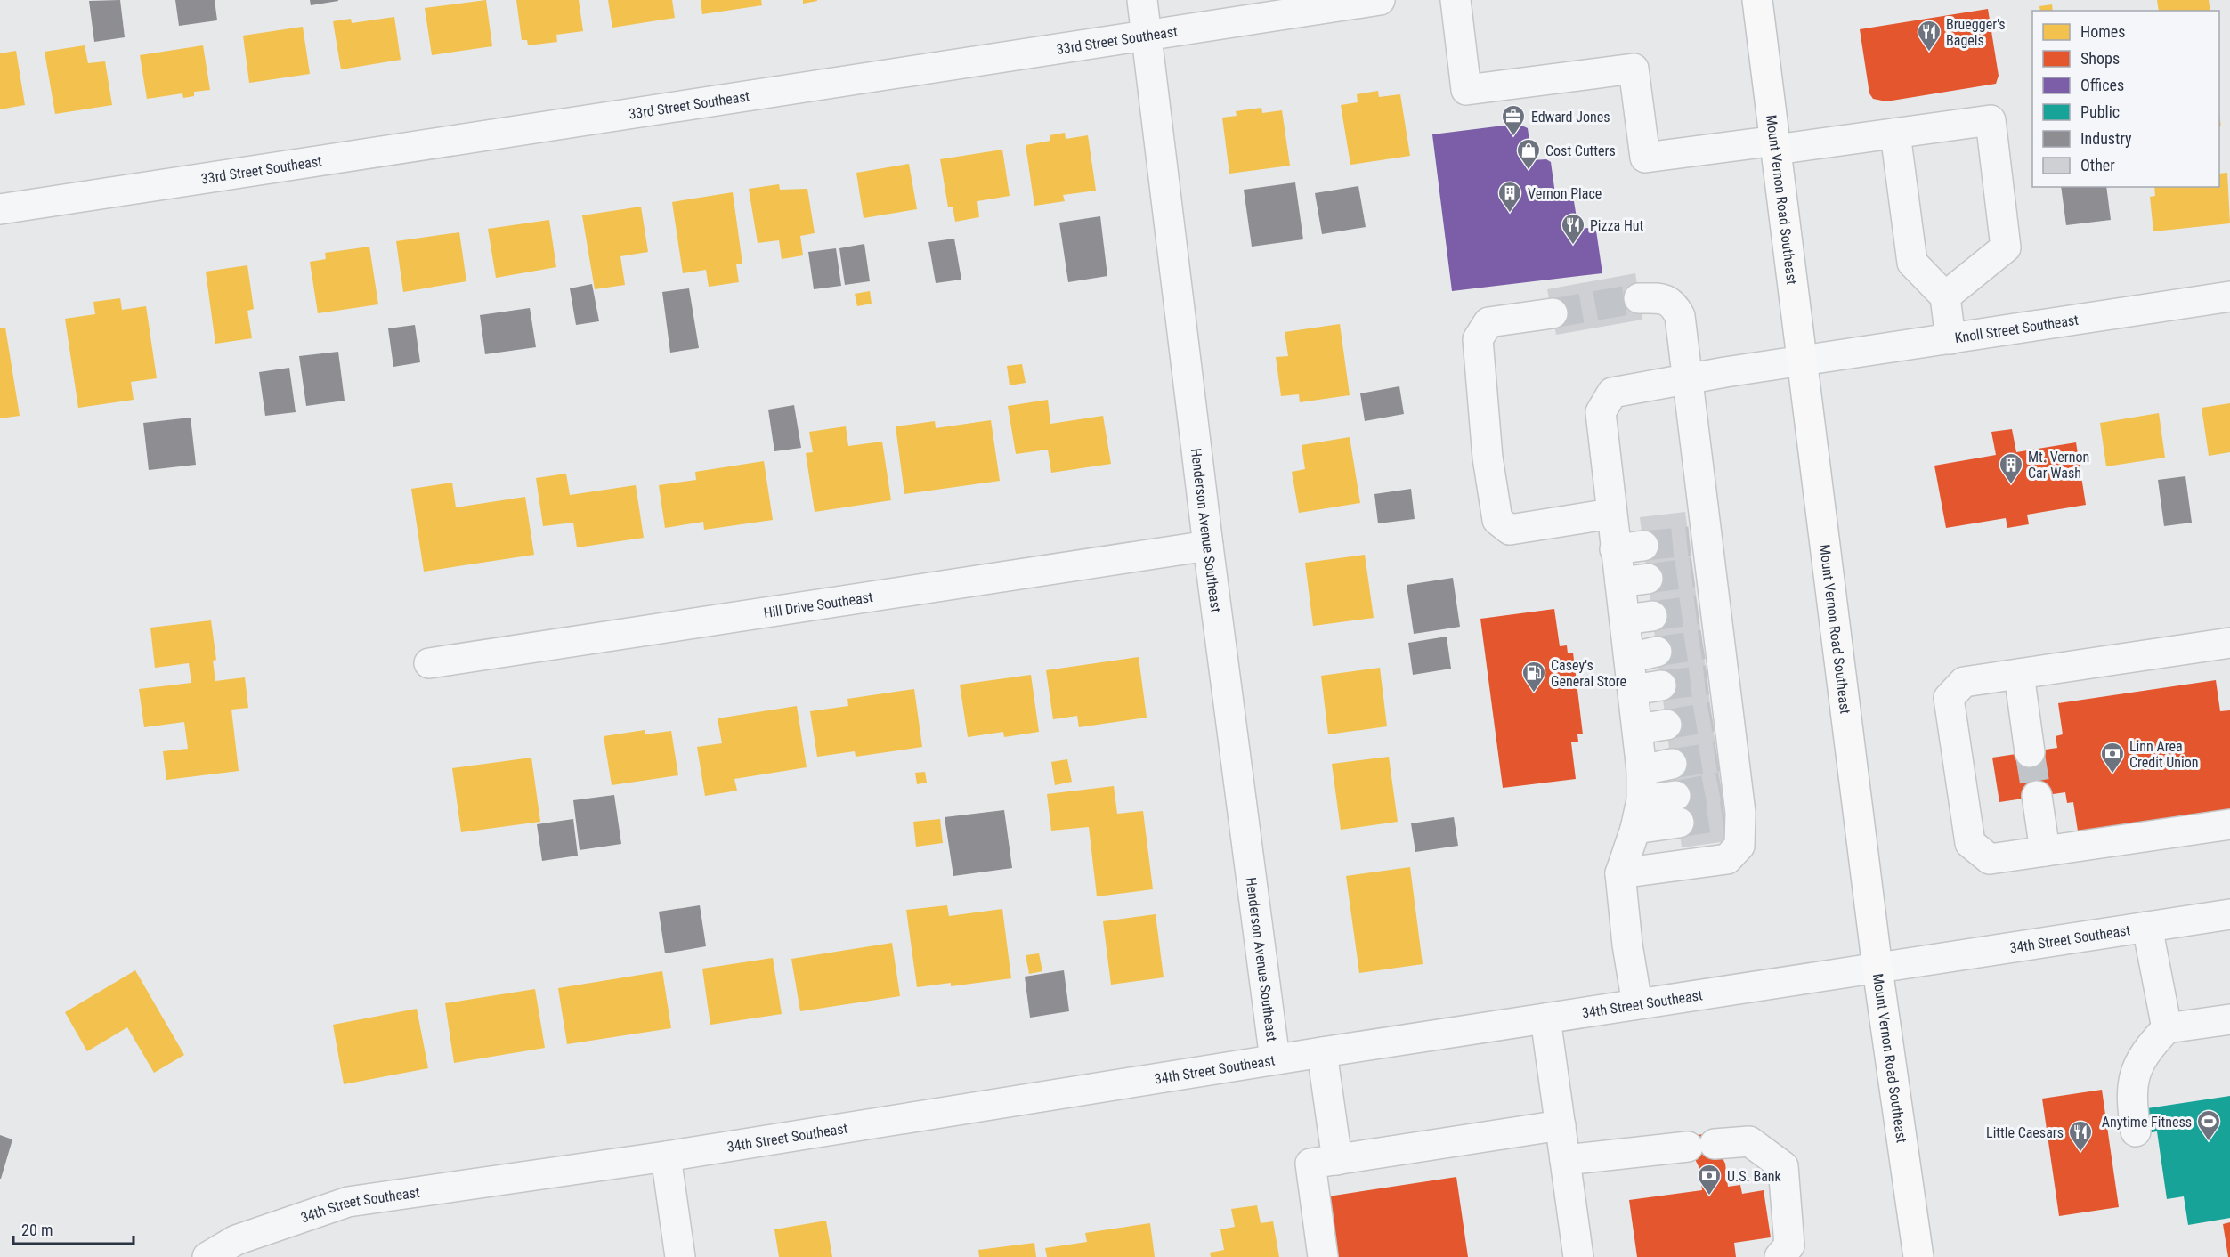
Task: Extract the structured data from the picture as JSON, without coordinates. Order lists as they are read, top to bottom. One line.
{"streets":{"main road":["Mount Vernon Road Southeast"],"street":["33rd Street Southeast","Knoll Street Southeast","Henderson Avenue Southeast","Hill Drive Southeast","34th Street Southeast"]},"crossings":[["33rd Street Southeast","Henderson Avenue Southeast"],["Mount Vernon Road Southeast","Knoll Street Southeast"],["Mount Vernon Road Southeast","34th Street Southeast"],["Henderson Avenue Southeast","Hill Drive Southeast"],["Henderson Avenue Southeast","34th Street Southeast"]],"places":{"restaurant":["Bruegger's Bagels","Pizza Hut","Little Caesars"],"office":["Edward Jones"],"shop":["Cost Cutters"],"building":["Vernon Place","Mt. Vernon Car Wash"],"fuel station":["Casey's General Store"],"bank":["Linn Area Credit Union","U.S. Bank"],"sports":["Anytime Fitness"]},"legend":["Homes","Shops","Offices","Public","Industry","Other"],"scale_bar":"20 m"}
